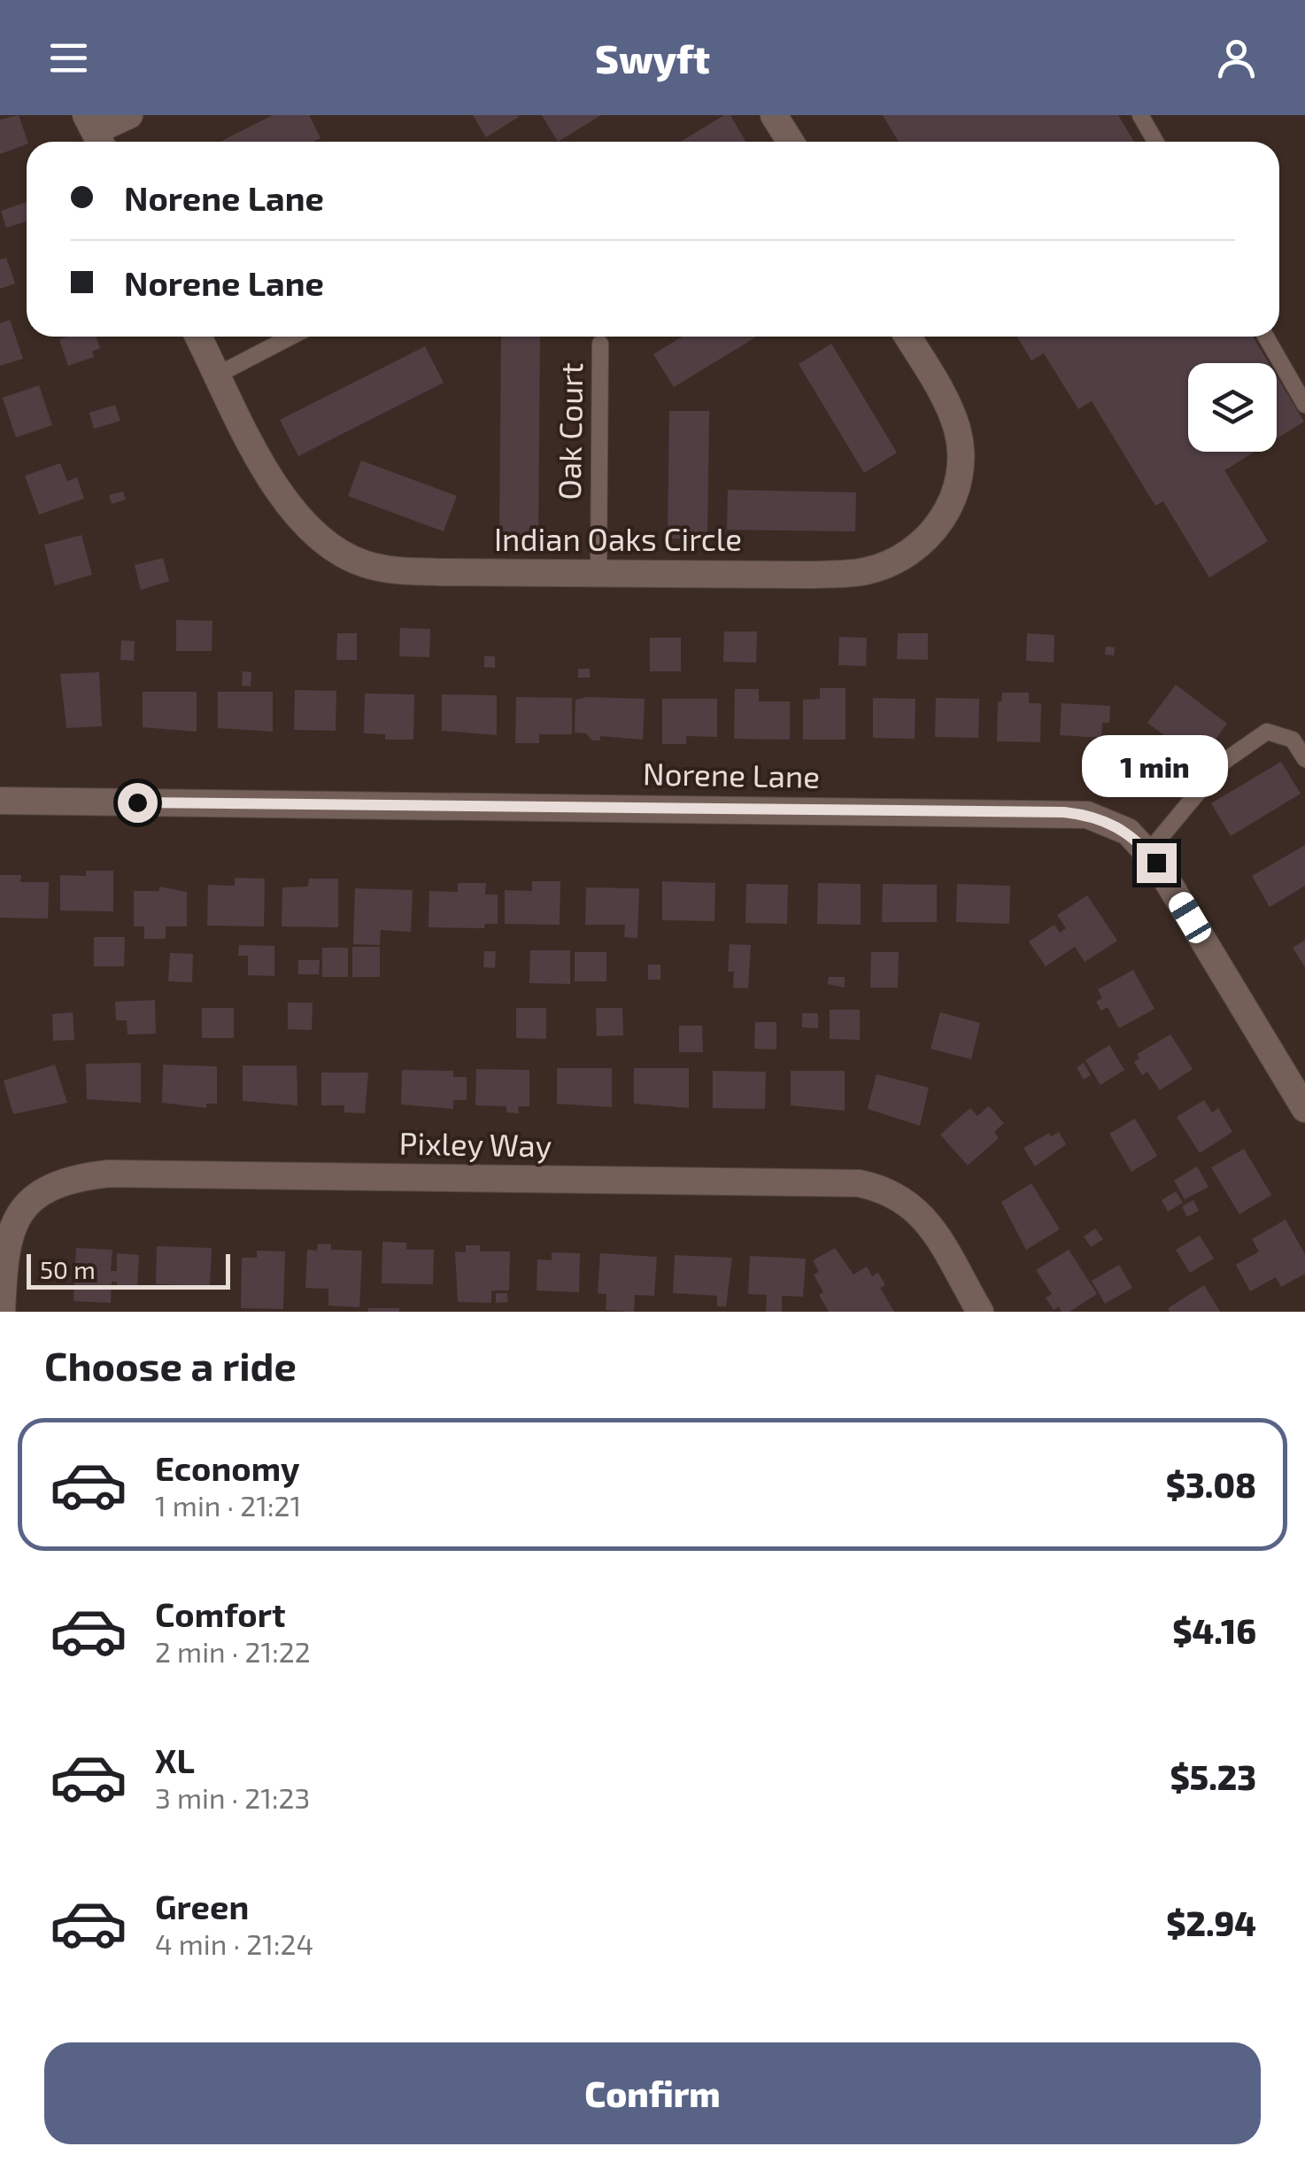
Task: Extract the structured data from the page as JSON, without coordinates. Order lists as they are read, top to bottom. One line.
{"streets":{"street":["Indian Oaks Circle","Norene Lane","Pixley Way"],"lane":["Oak Court"]},"crossings":[["Oak Court","Indian Oaks Circle"]],"scale_bar":"50 m","page":{"header":"Swyft","banner":["Norene Lane","Norene Lane"],"bubble":"1 min","scale":"50 m","heading":"Choose a ride","list":[{"name":"Economy","note":"1 min · 21:21","value":"$3.08"},{"name":"Comfort","note":"2 min · 21:22","value":"$4.16"},{"name":"XL","note":"3 min · 21:23","value":"$5.23"},{"name":"Green","note":"4 min · 21:24","value":"$2.94"}],"buttons":"Confirm"}}
